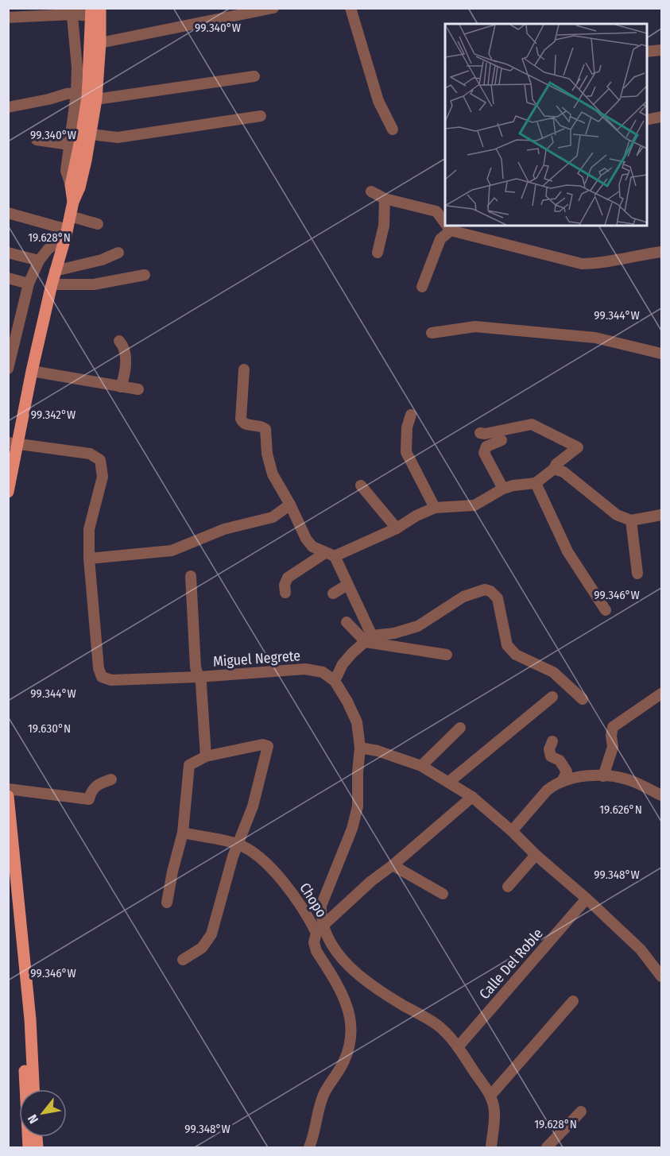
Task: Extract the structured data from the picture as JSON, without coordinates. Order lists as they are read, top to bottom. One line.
{"streets":{"street":["Miguel Negrete","Chopo","Calle Del Roble"]},"north":"bottom left","coordinates":["99.340°W","19.628°N","99.344°W","99.342°W","99.346°W","19.630°N","19.626°N","99.348°W"]}
